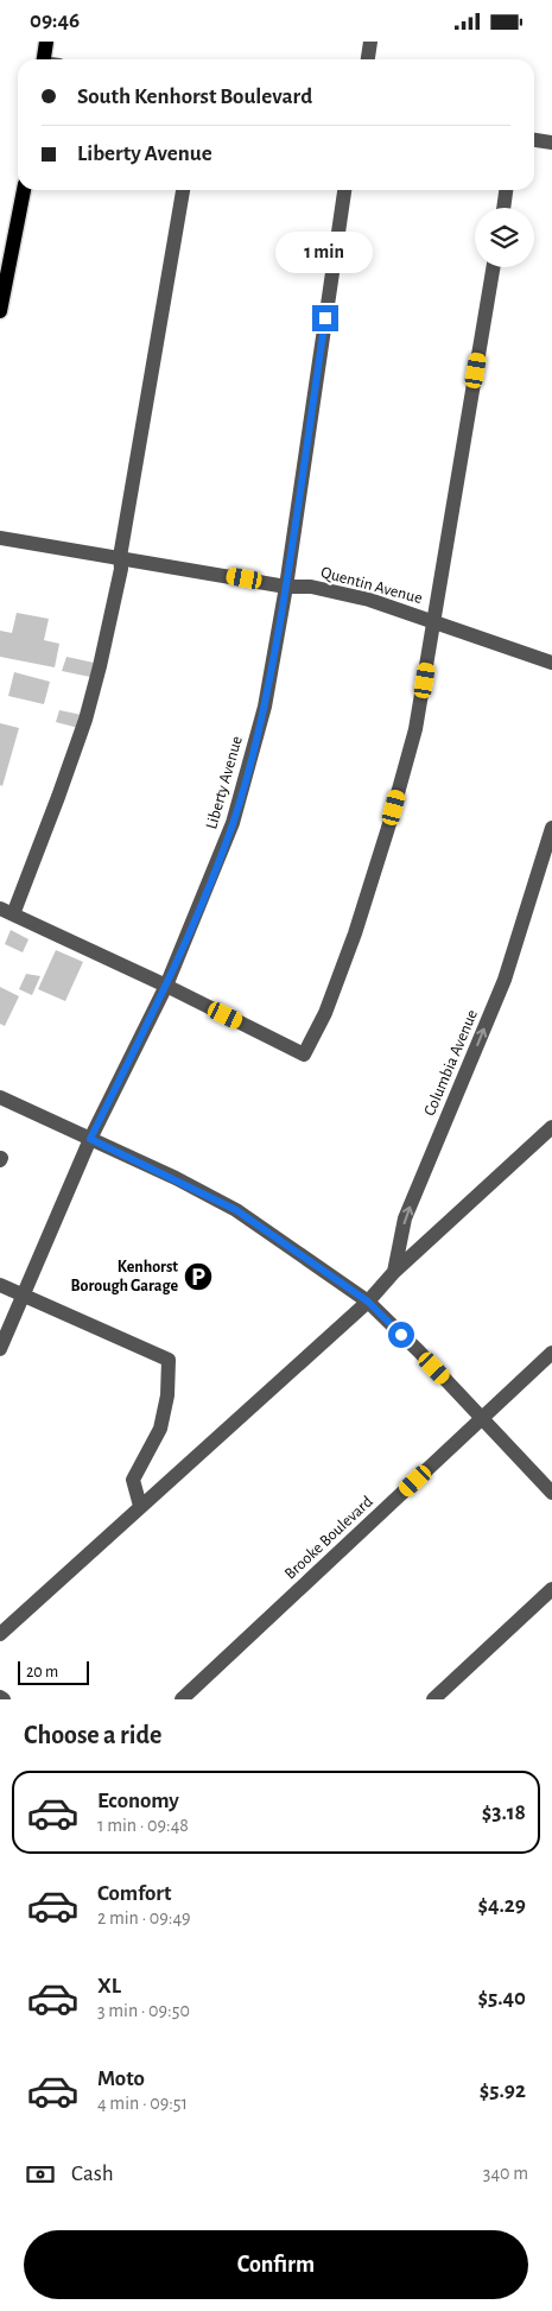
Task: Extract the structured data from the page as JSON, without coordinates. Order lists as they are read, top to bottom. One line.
{"streets":{"street":["Quentin Avenue","Liberty Avenue","Columbia Avenue","Brooke Boulevard"]},"crossings":[["Quentin Avenue","Liberty Avenue"]],"one_way":["Columbia Avenue"],"places":{"parking":["Kenhorst Borough Garage"]},"scale_bar":"20 m","page":{"status":"09:46","banner":["South Kenhorst Boulevard","Liberty Avenue"],"bubble":"1 min","scale":"20 m","heading":"Choose a ride","list":[{"name":"Economy","note":"1 min · 09:48","value":"$3.18"},{"name":"Comfort","note":"2 min · 09:49","value":"$4.29"},{"name":"XL","note":"3 min · 09:50","value":"$5.40"},{"name":"Moto","note":"4 min · 09:51","value":"$5.92"}],"pay":["Cash","340 m"],"buttons":"Confirm"}}
